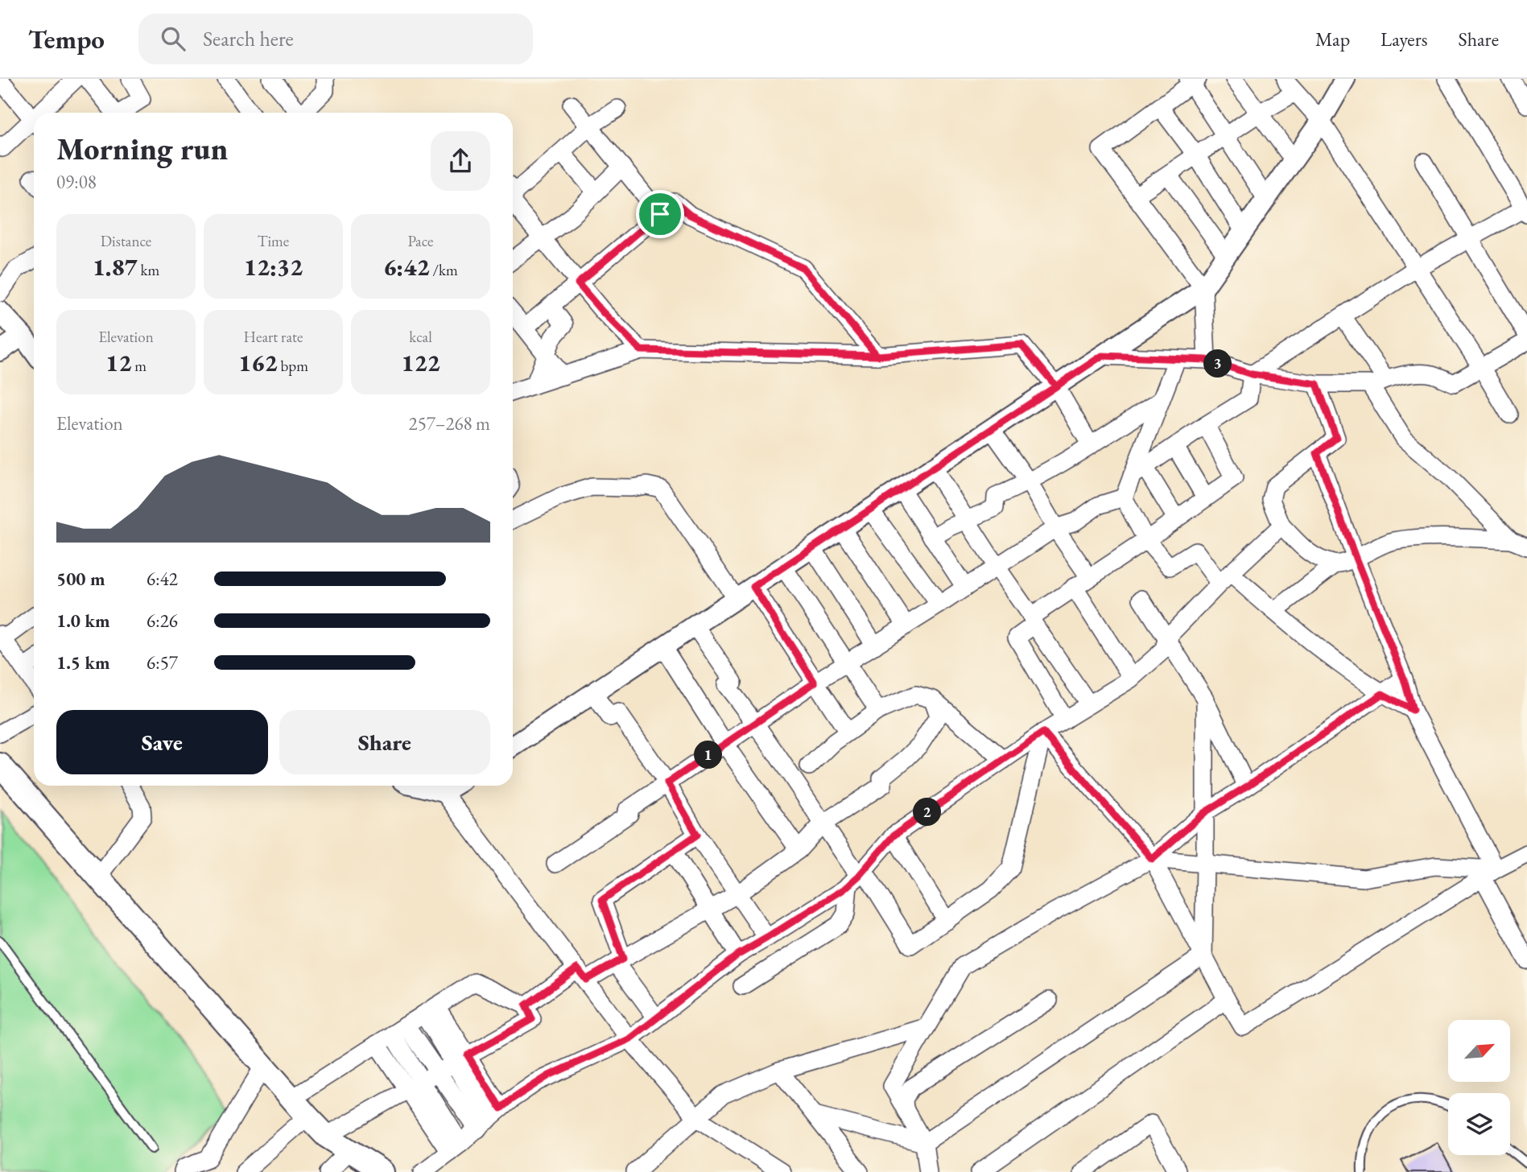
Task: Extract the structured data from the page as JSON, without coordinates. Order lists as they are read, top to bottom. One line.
{"north":"top right","page":{"header":"Tempo","search":"Search here","nav":["Map","Layers","Share"],"heading":["Morning run","09:08"],"stats":[["Distance","1.87 km"],["Time","12:32"],["Pace","6:42 /km"],["Elevation","12 m"],["Heart rate","162 bpm"],["kcal","122"]],"pins":["3","1","2"],"chart":["Elevation","257–268 m"],"list":[{"name":"500 m","note":"6:42"},{"name":"1.0 km","note":"6:26"},{"name":"1.5 km","note":"6:57"}],"buttons":["Save","Share"]}}
